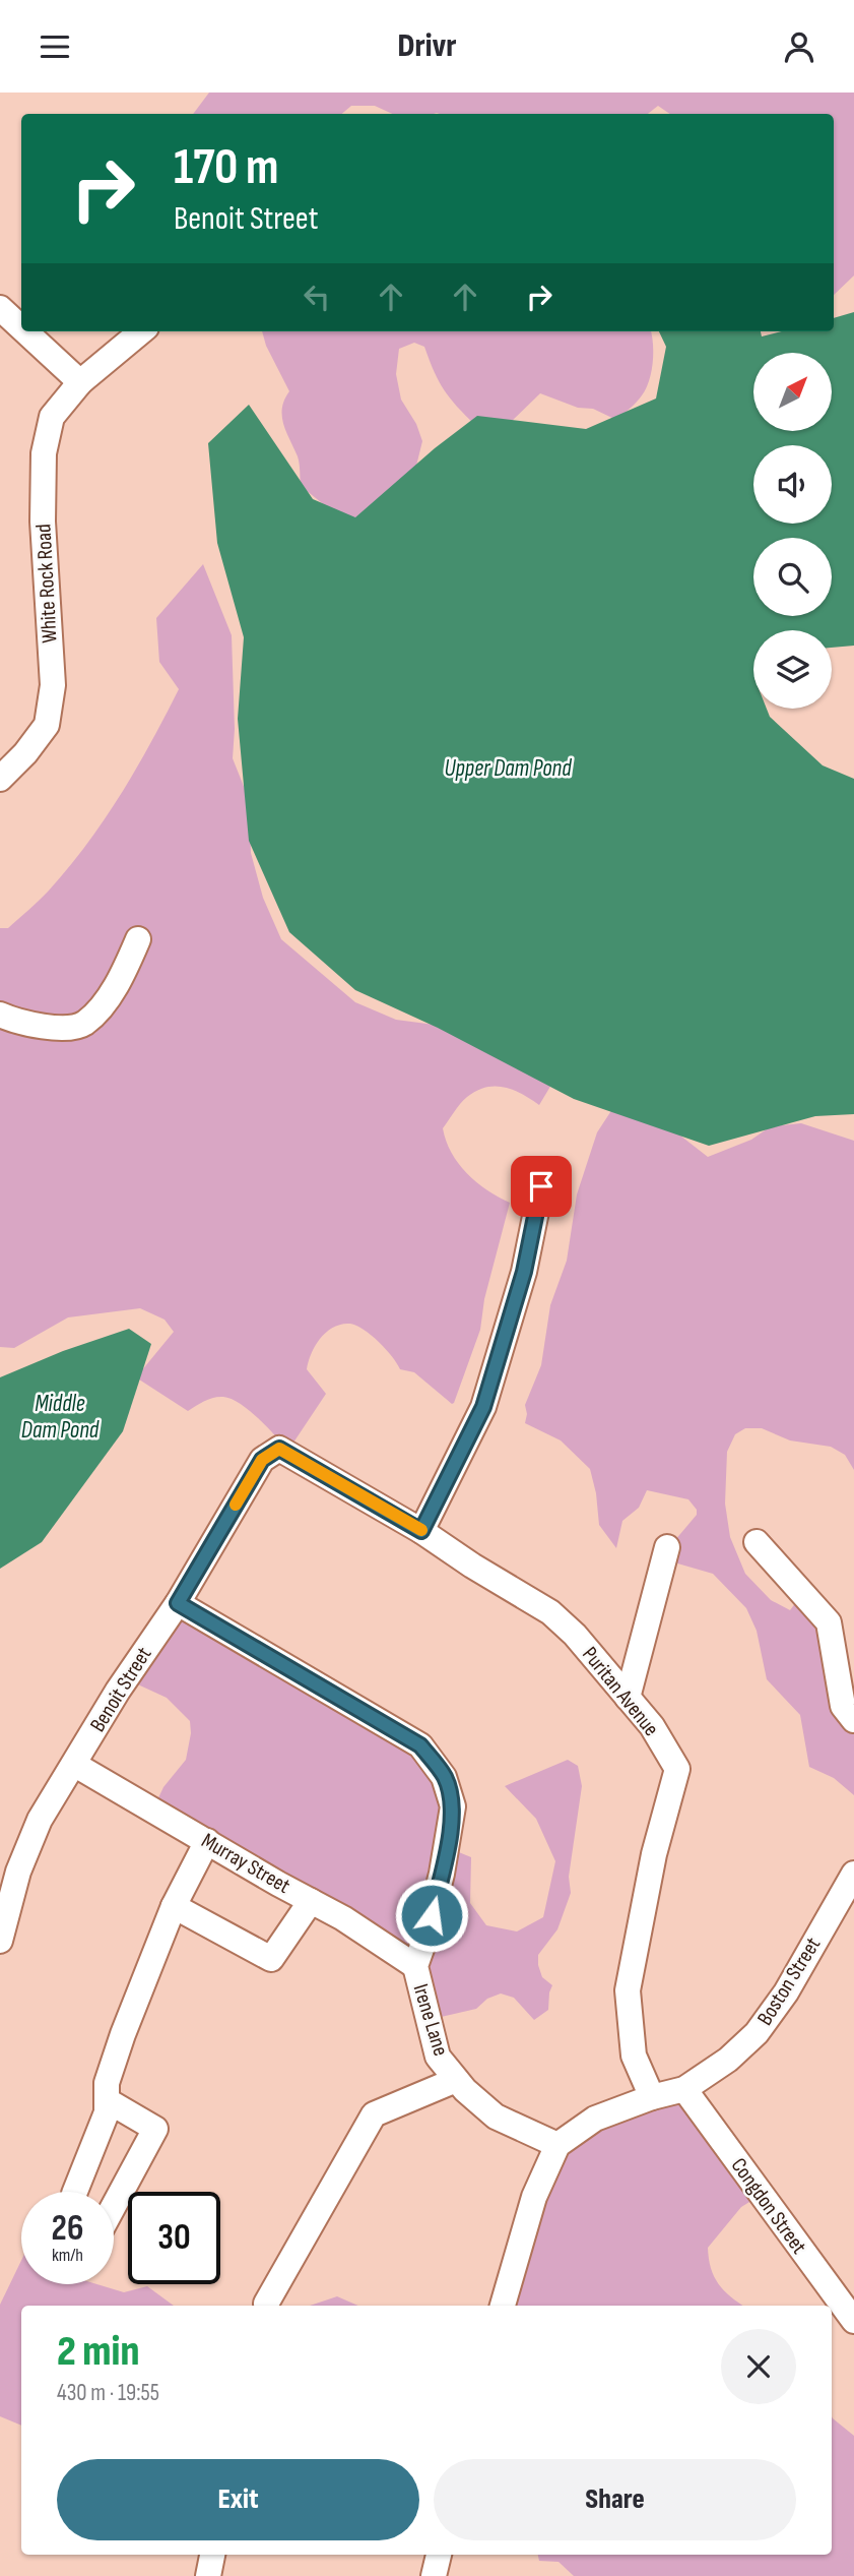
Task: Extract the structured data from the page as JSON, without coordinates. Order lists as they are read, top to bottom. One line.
{"streets":{"street":["White Rock Road","Benoit Street","Puritan Avenue","Murray Street","Boston Street","Irene Lane","Congdon Street"]},"crossings":[["Benoit Street","Puritan Avenue"],["Benoit Street","Murray Street"],["Benoit Street","Irene Lane"],["Puritan Avenue","Boston Street"],["Murray Street","Irene Lane"],["Boston Street","Irene Lane"],["Boston Street","Congdon Street"]],"water":["Upper Dam Pond","Middle Dam Pond"],"north":"top right","page":{"header":"Drivr","turn":["170 m","Benoit Street"],"speed":"26 km/h","limit":"30","heading":["2 min","430 m · 19:55"],"buttons":["Exit","Share"]}}
